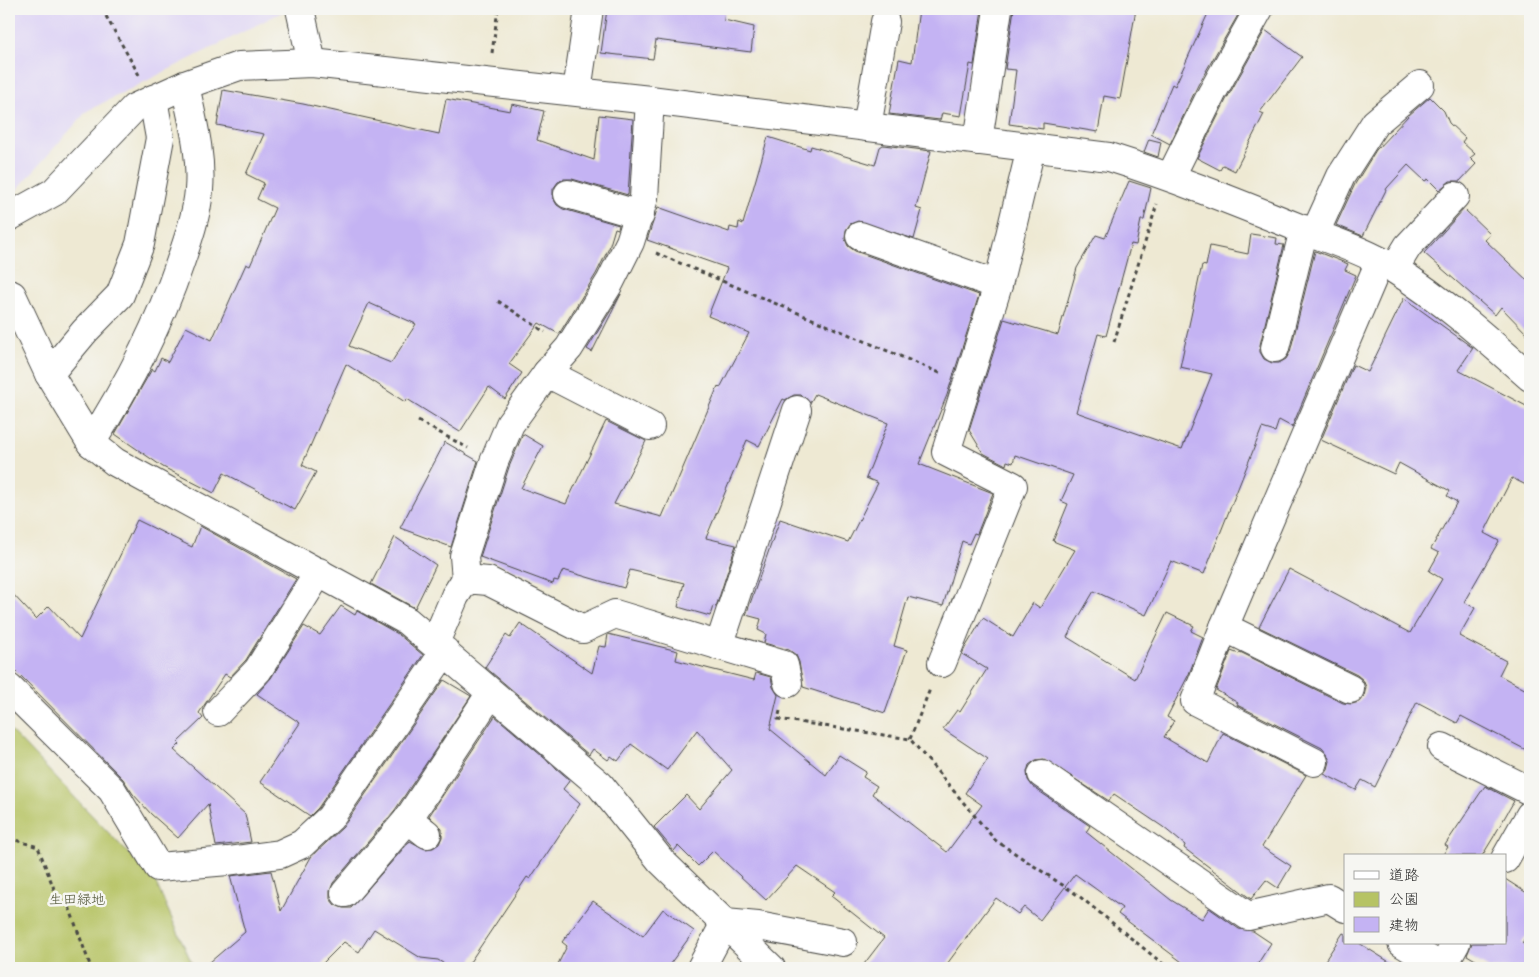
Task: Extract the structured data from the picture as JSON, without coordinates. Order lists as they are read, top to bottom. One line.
{"parks":["生田緑地"],"legend":["道路","公園","建物"]}
